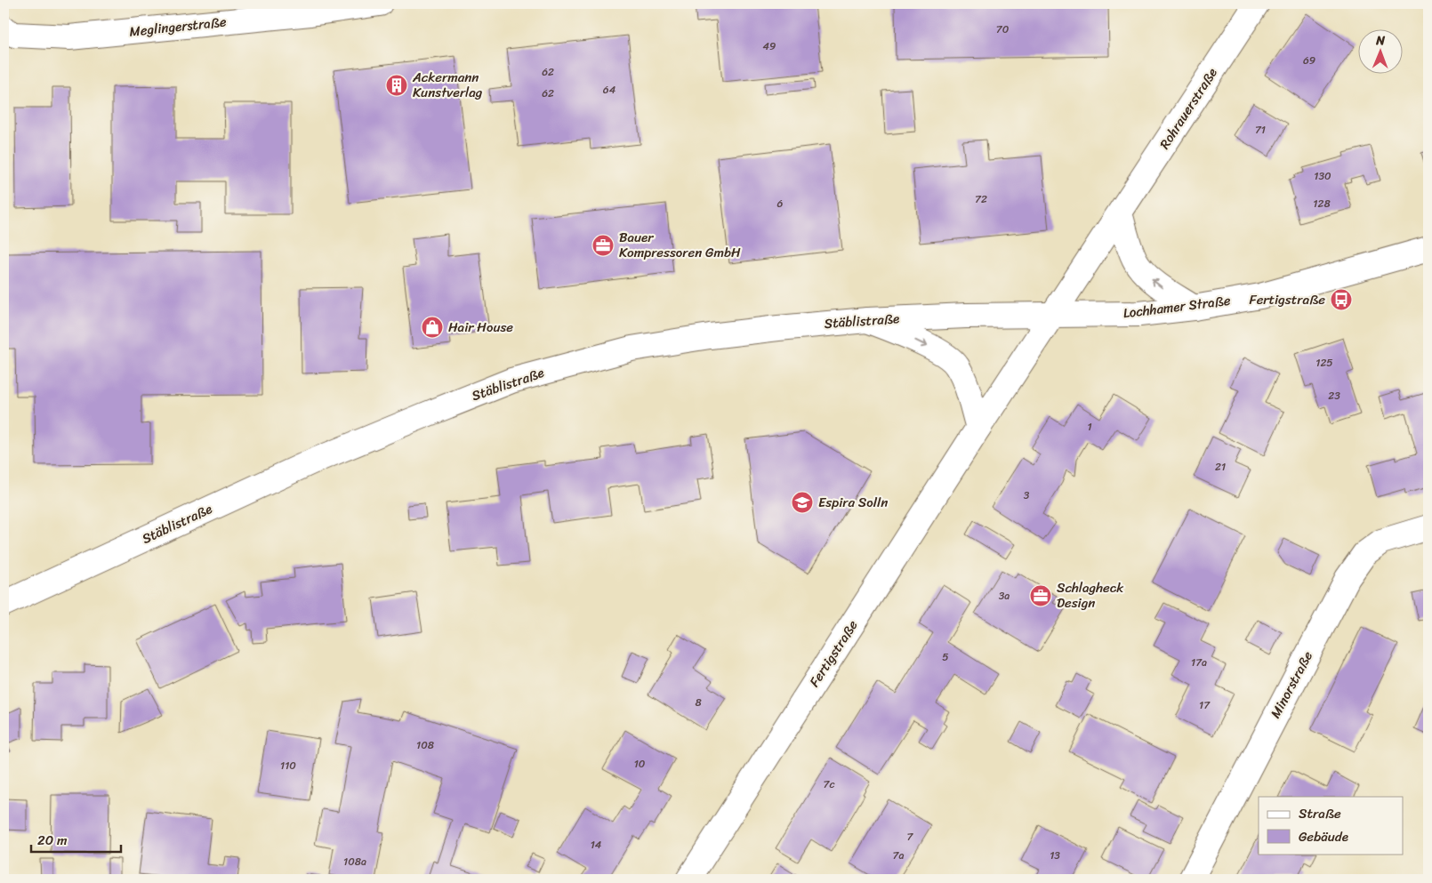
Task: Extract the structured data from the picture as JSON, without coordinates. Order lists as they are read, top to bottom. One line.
{"streets":{"street":["Meglingerstraße","Rohrauerstraße","Lochhamer Straße","Stäblistraße","Fertigstraße","Minorstraße"]},"crossings":[["Rohrauerstraße","Lochhamer Straße"],["Rohrauerstraße","Stäblistraße"],["Rohrauerstraße","Fertigstraße"],["Lochhamer Straße","Stäblistraße"],["Lochhamer Straße","Fertigstraße"],["Stäblistraße","Fertigstraße"]],"places":{"building":["Ackermann Kunstverlag"],"office":["Bauer Kompressoren GmbH","Schlagheck Design"],"bus stop":["Fertigstraße"],"shop":["Hair House"],"school or university":["Espira Solln"]},"house_numbers":["70","49","69","62","64","62","71","130","72","6","128","125","23","1","21","3","3a","5","17a","8","17","108","10","110","7c","7","14","7a","13","108a"],"legend":["Straße","Gebäude"],"scale_bar":"20 m","north":"top"}
